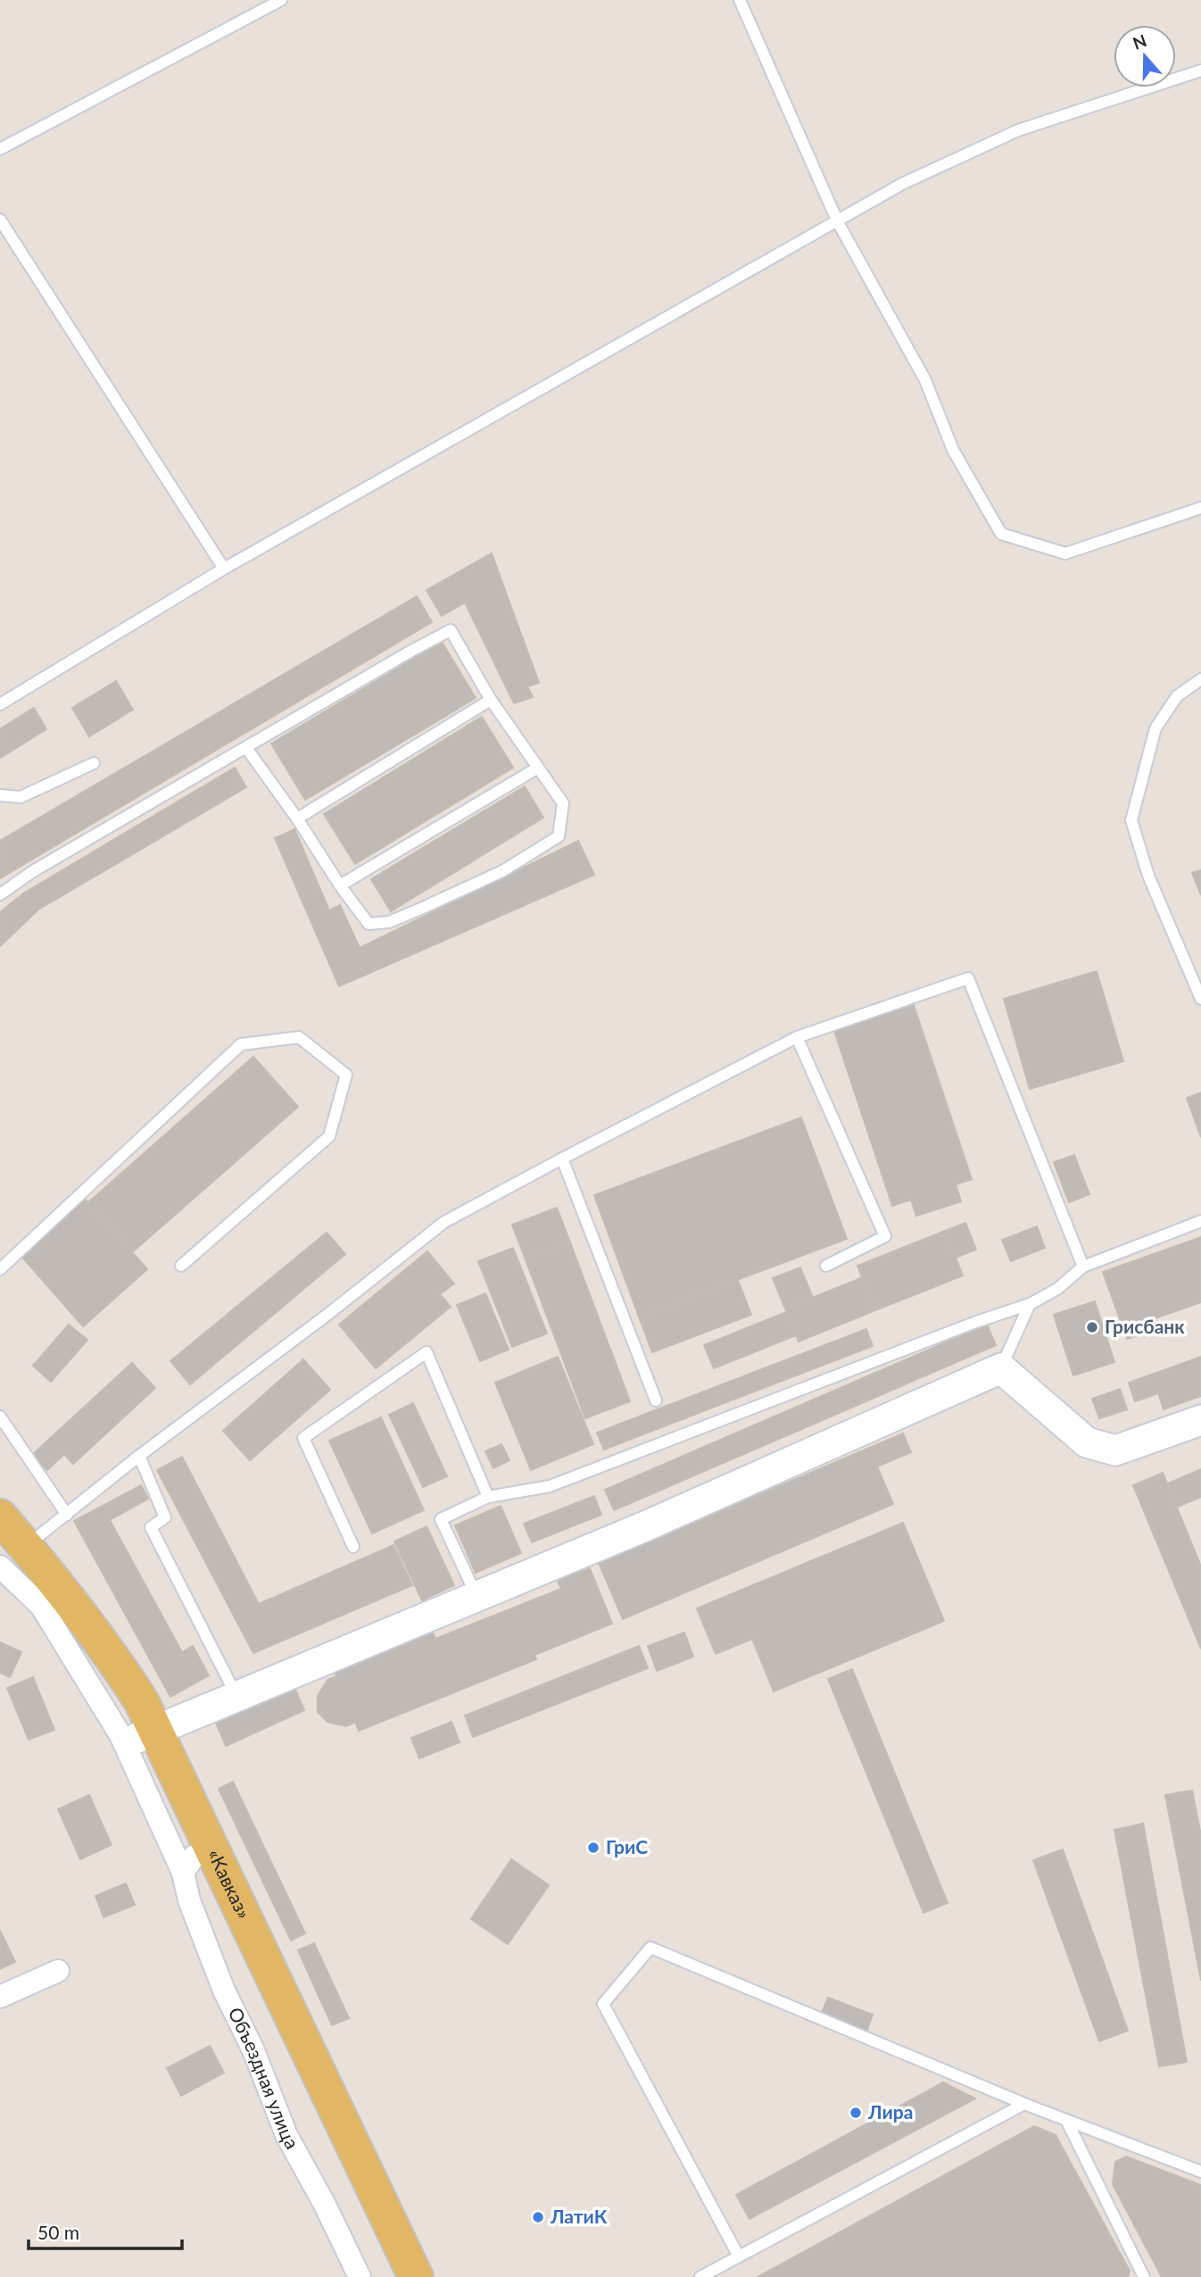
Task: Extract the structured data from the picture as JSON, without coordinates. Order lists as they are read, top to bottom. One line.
{"streets":{"main road":["«Кавказ»"],"street":["Объездная улица"]},"crossings":[["«Кавказ»","Объездная улица"]],"places":["Грисбанк","ГриС","Лира","ЛатиК"],"scale_bar":"50 m","north":"top"}
